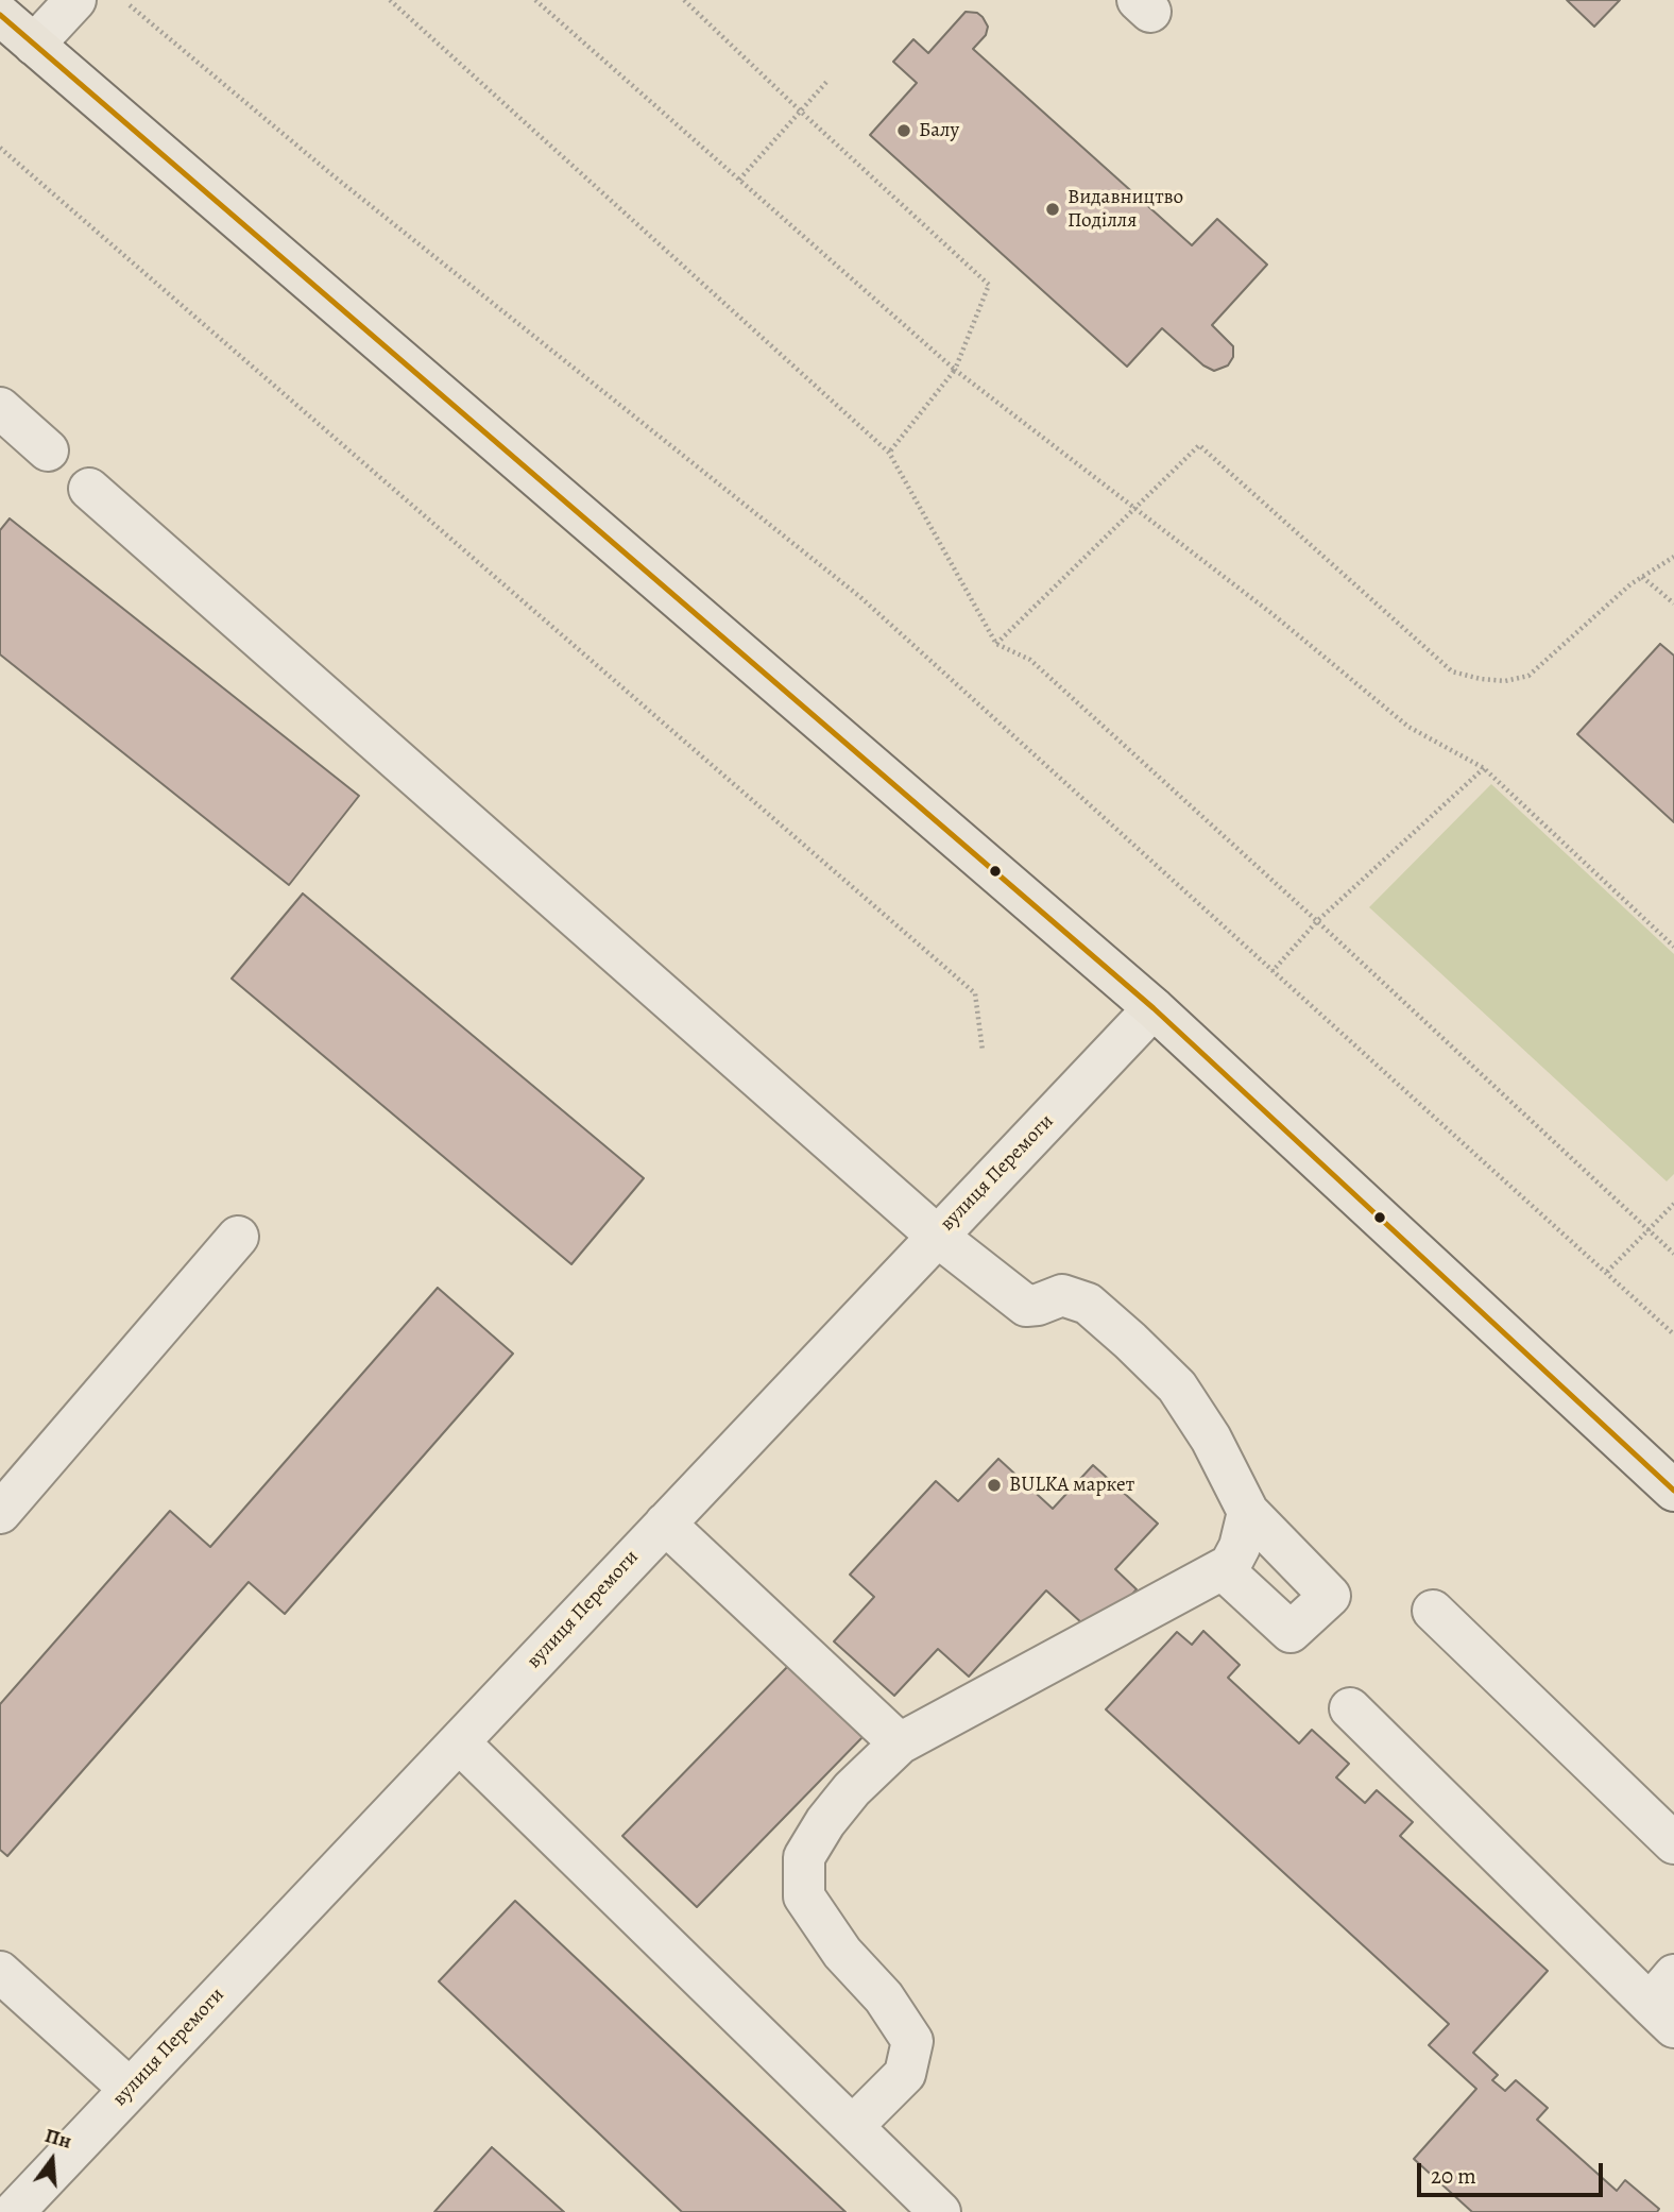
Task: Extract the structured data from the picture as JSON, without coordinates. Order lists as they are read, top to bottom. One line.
{"streets":{"street":["вулиця Перемоги"]},"places":["Балу","Видавництво Поділля","BULKA маркет"],"scale_bar":"20 m","north":"top"}
